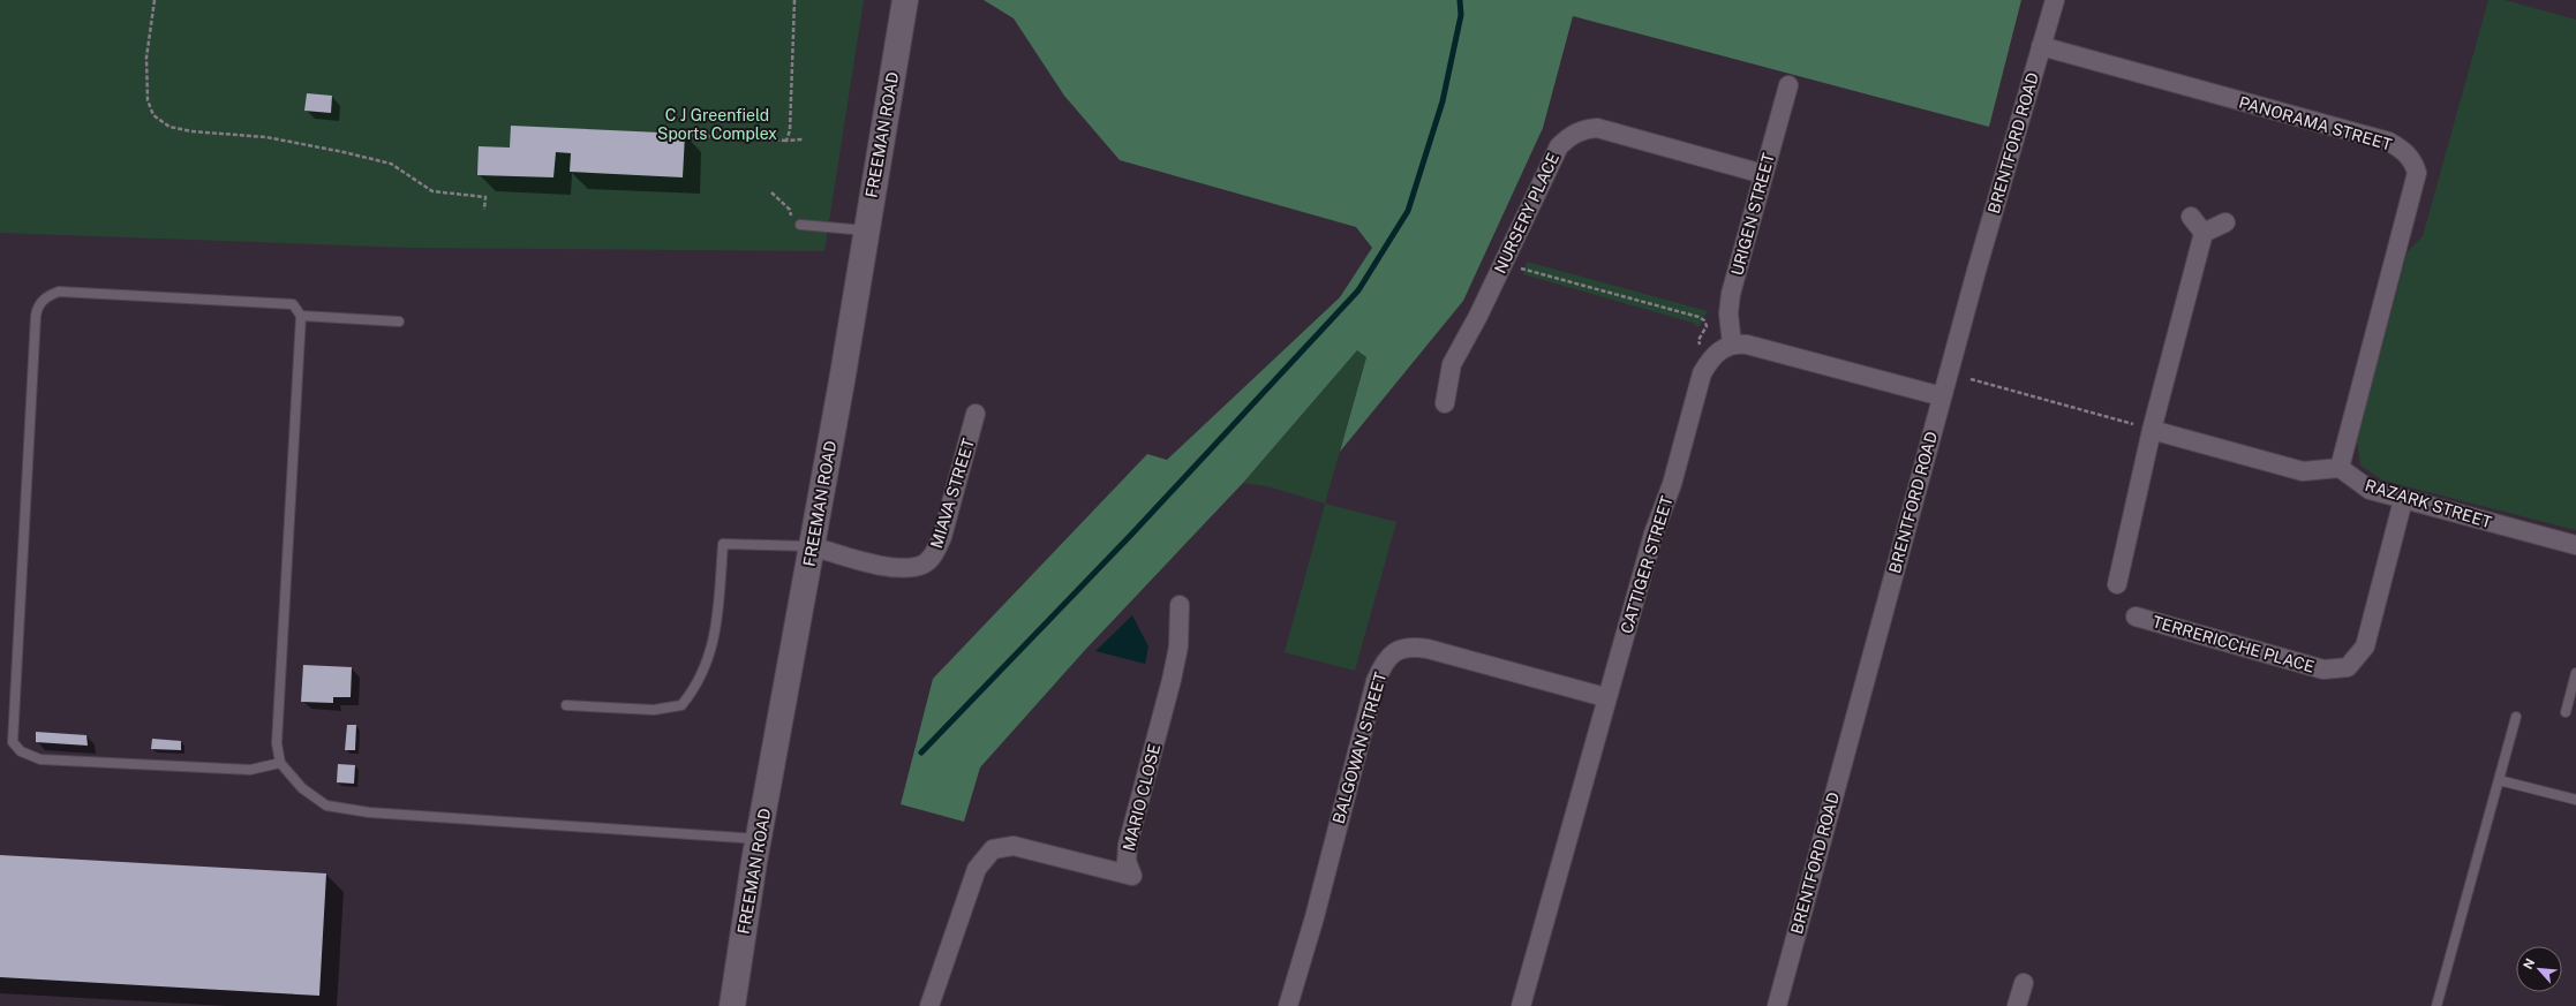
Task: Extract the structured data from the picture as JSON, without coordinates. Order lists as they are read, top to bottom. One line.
{"streets":{"street":["PANORAMA STREET","FREEMAN ROAD","BRENTFORD ROAD","NURSERY PLACE","URIGEN STREET","MIAVA STREET","RAZARK STREET","CATTIGER STREET","TERRERICCHE PLACE","BALGOWAN STREET","MARIO CLOSE"]},"crossings":[["PANORAMA STREET","BRENTFORD ROAD"],["PANORAMA STREET","RAZARK STREET"],["FREEMAN ROAD","MIAVA STREET"],["NURSERY PLACE","URIGEN STREET"],["RAZARK STREET","TERRERICCHE PLACE"],["CATTIGER STREET","BALGOWAN STREET"]],"parks":["C J Greenfield Sports Complex"],"north":"top left"}
